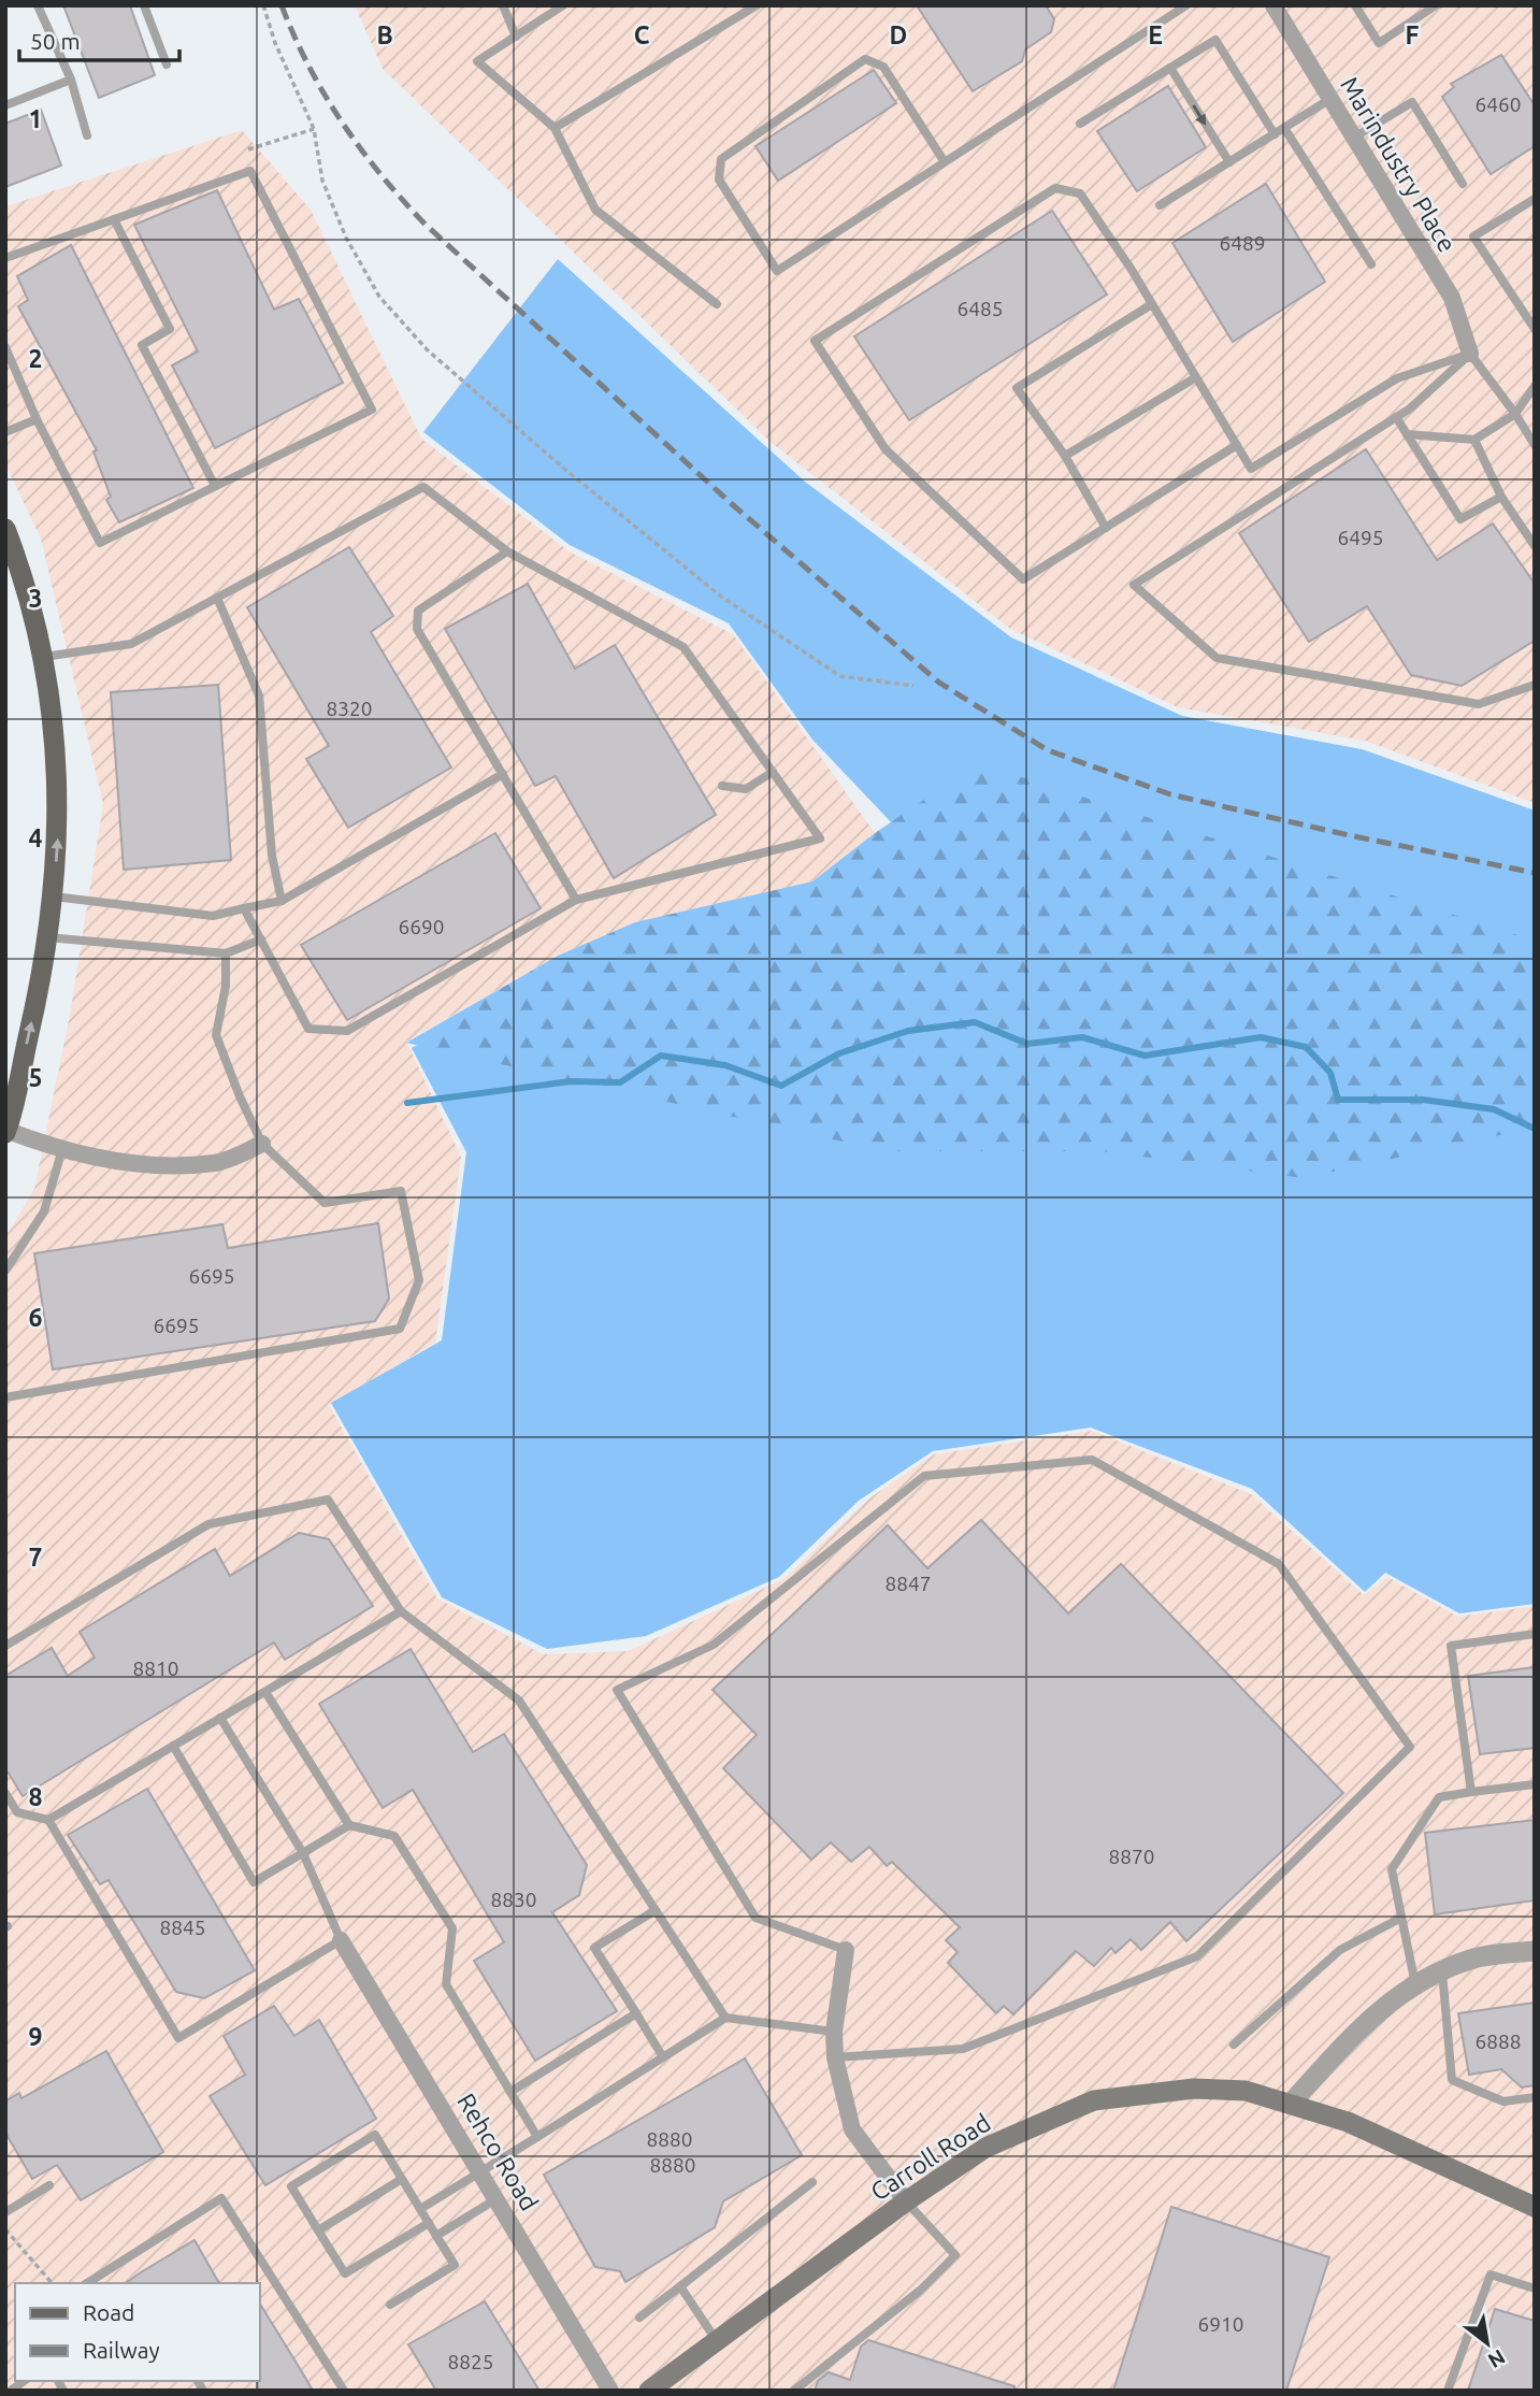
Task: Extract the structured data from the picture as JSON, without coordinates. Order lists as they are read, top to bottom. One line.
{"streets":{"main road":["Carroll Road"],"street":["Marindustry Place","Rehco Road"]},"house_numbers":["6460","6489","6485","6495","8320","6690","6695","6695","8847","8810","8870","8830","8845","6888","8880","8880","6910","8825"],"legend":["Road","Railway"],"scale_bar":"50 m","north":"bottom right","grid":{"columns":["B","C","D","E","F"],"rows":["1","2","3","4","5","6","7","8","9"]}}
